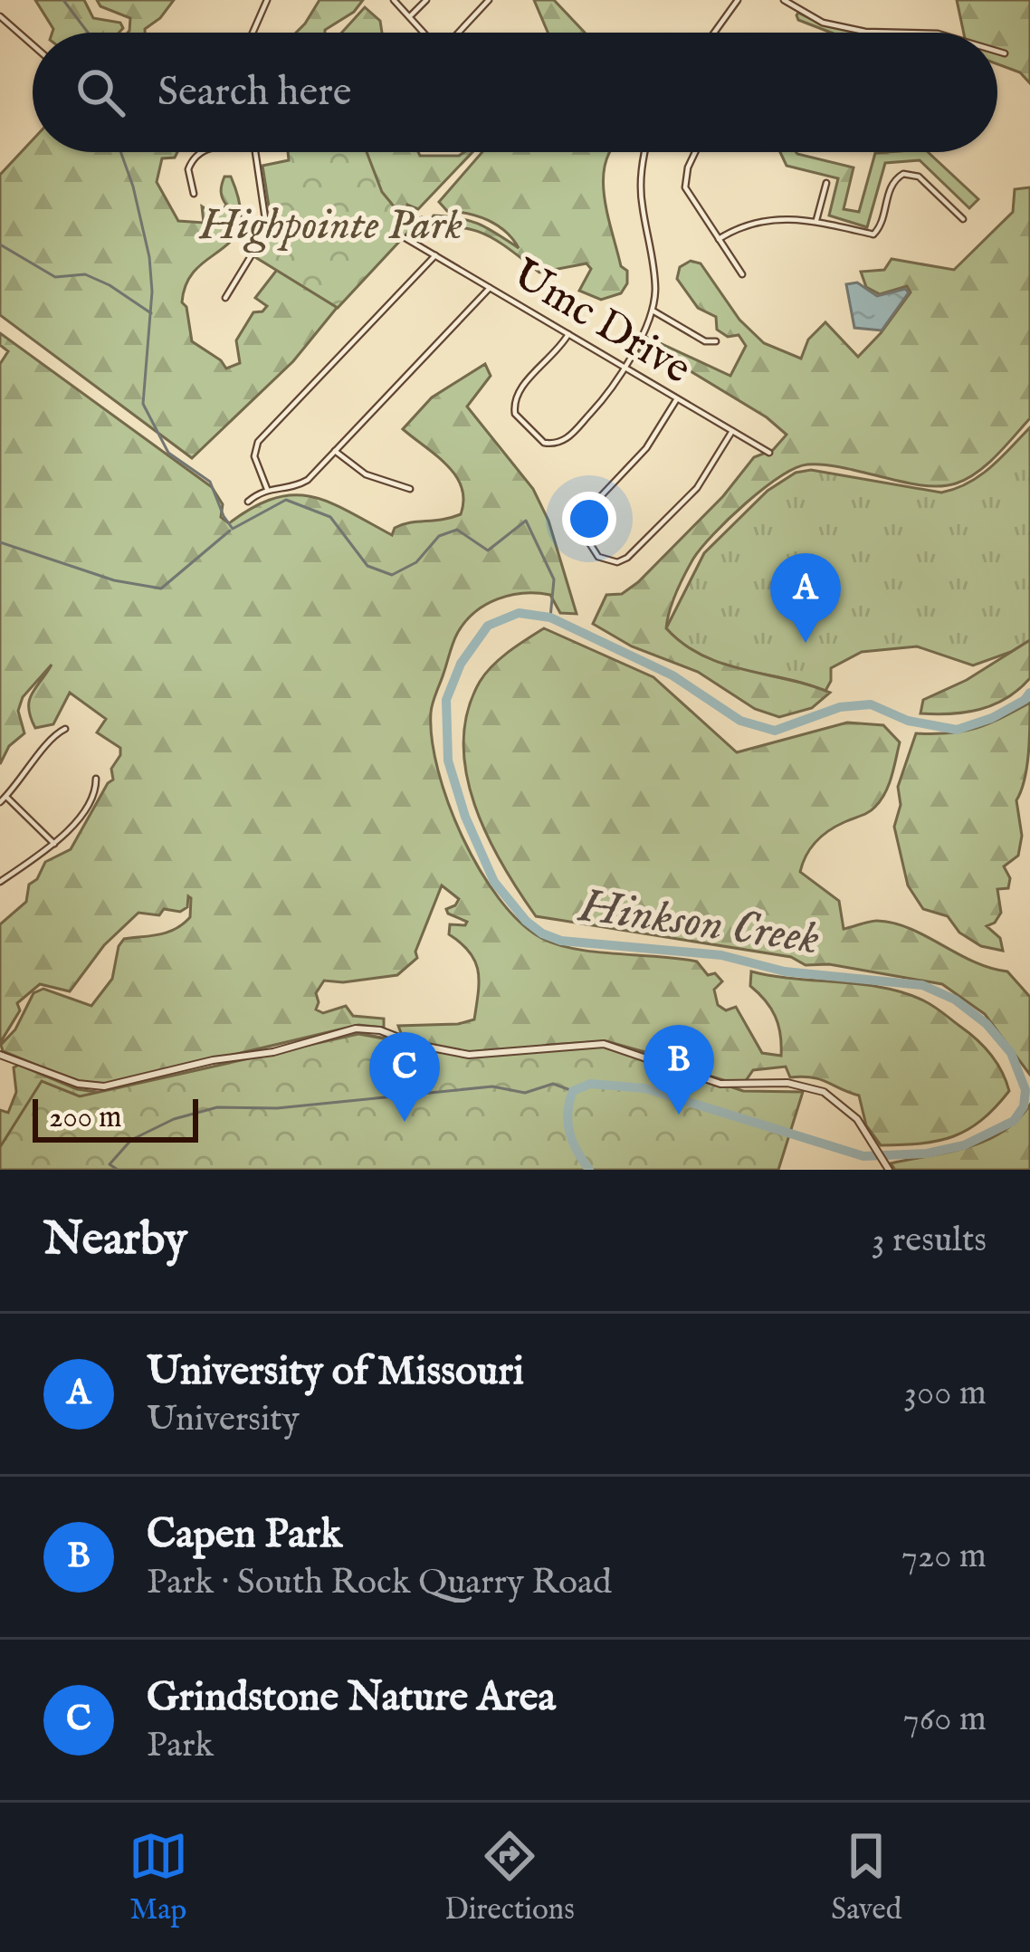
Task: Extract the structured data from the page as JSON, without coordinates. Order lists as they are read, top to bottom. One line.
{"streets":{"street":["Umc Drive"]},"water":["Hinkson Creek"],"parks":["Highpointe Park"],"scale_bar":"200 m","page":{"search":"Search here","pins":["A","B","C"],"scale":"200 m","heading":["Nearby","3 results"],"list":[{"mark":"A","name":"University of Missouri","note":"University","value":"300 m"},{"mark":"B","name":"Capen Park","note":"Park · South Rock Quarry Road","value":"720 m"},{"mark":"C","name":"Grindstone Nature Area","note":"Park","value":"760 m"}],"nav":["Map","Directions","Saved"]}}
